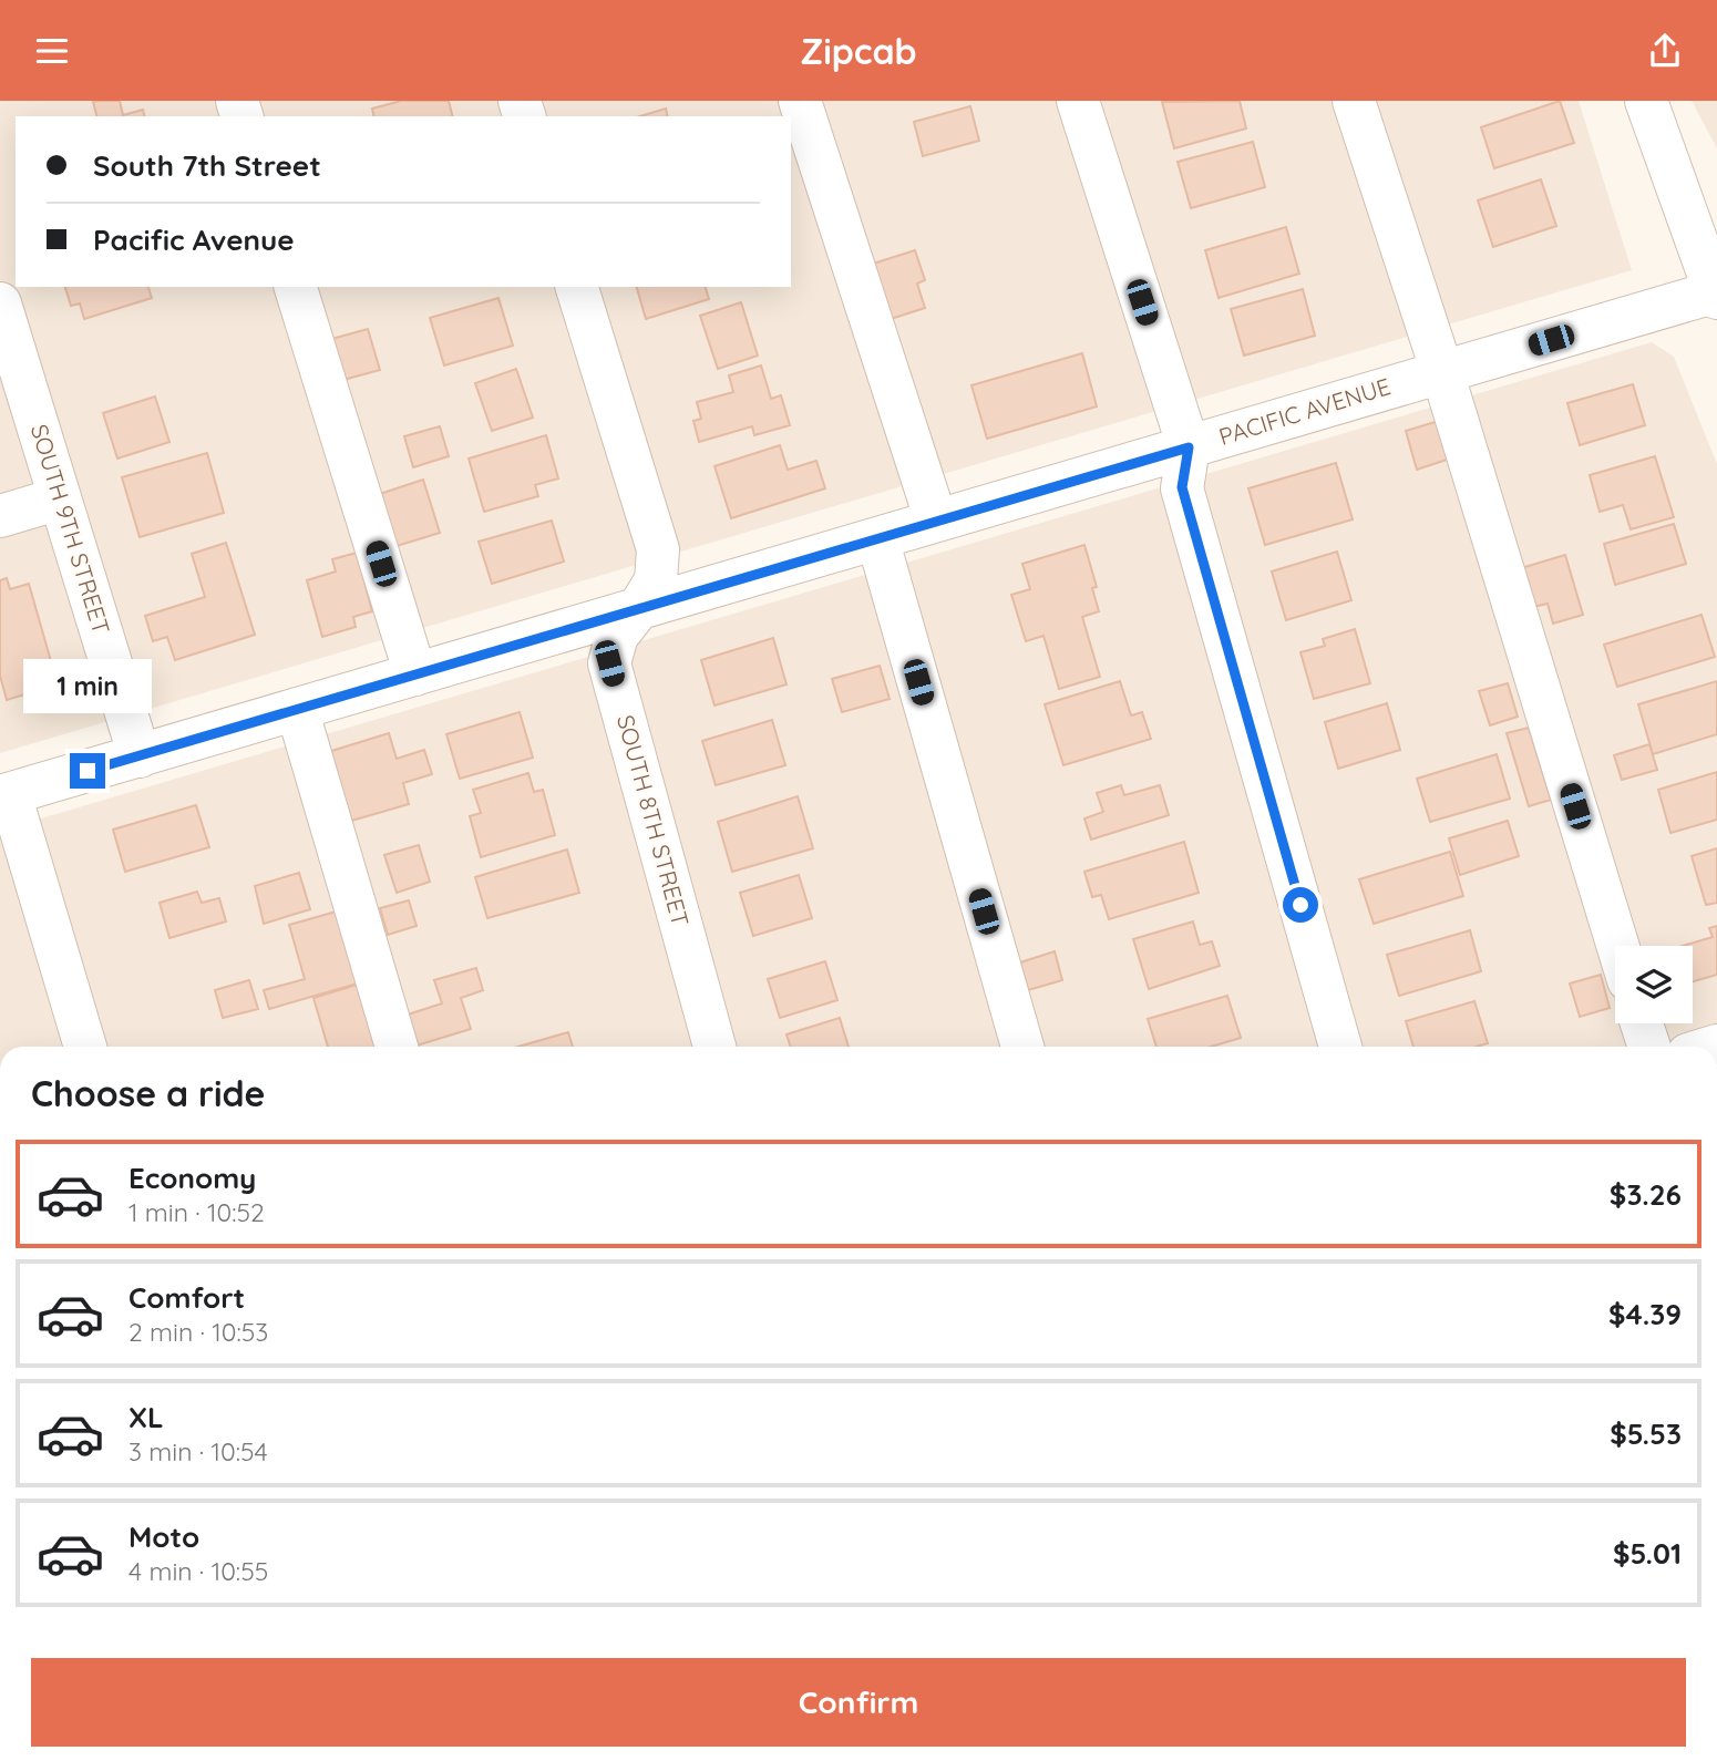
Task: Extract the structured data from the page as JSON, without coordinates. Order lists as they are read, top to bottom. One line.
{"streets":{"street":["PACIFIC AVENUE","SOUTH 9TH STREET","SOUTH 8TH STREET"]},"crossings":[["PACIFIC AVENUE","SOUTH 9TH STREET"],["PACIFIC AVENUE","SOUTH 8TH STREET"]],"page":{"header":"Zipcab","banner":["South 7th Street","Pacific Avenue"],"bubble":"1 min","heading":"Choose a ride","list":[{"name":"Economy","note":"1 min · 10:52","value":"$3.26"},{"name":"Comfort","note":"2 min · 10:53","value":"$4.39"},{"name":"XL","note":"3 min · 10:54","value":"$5.53"},{"name":"Moto","note":"4 min · 10:55","value":"$5.01"}],"buttons":"Confirm"}}
